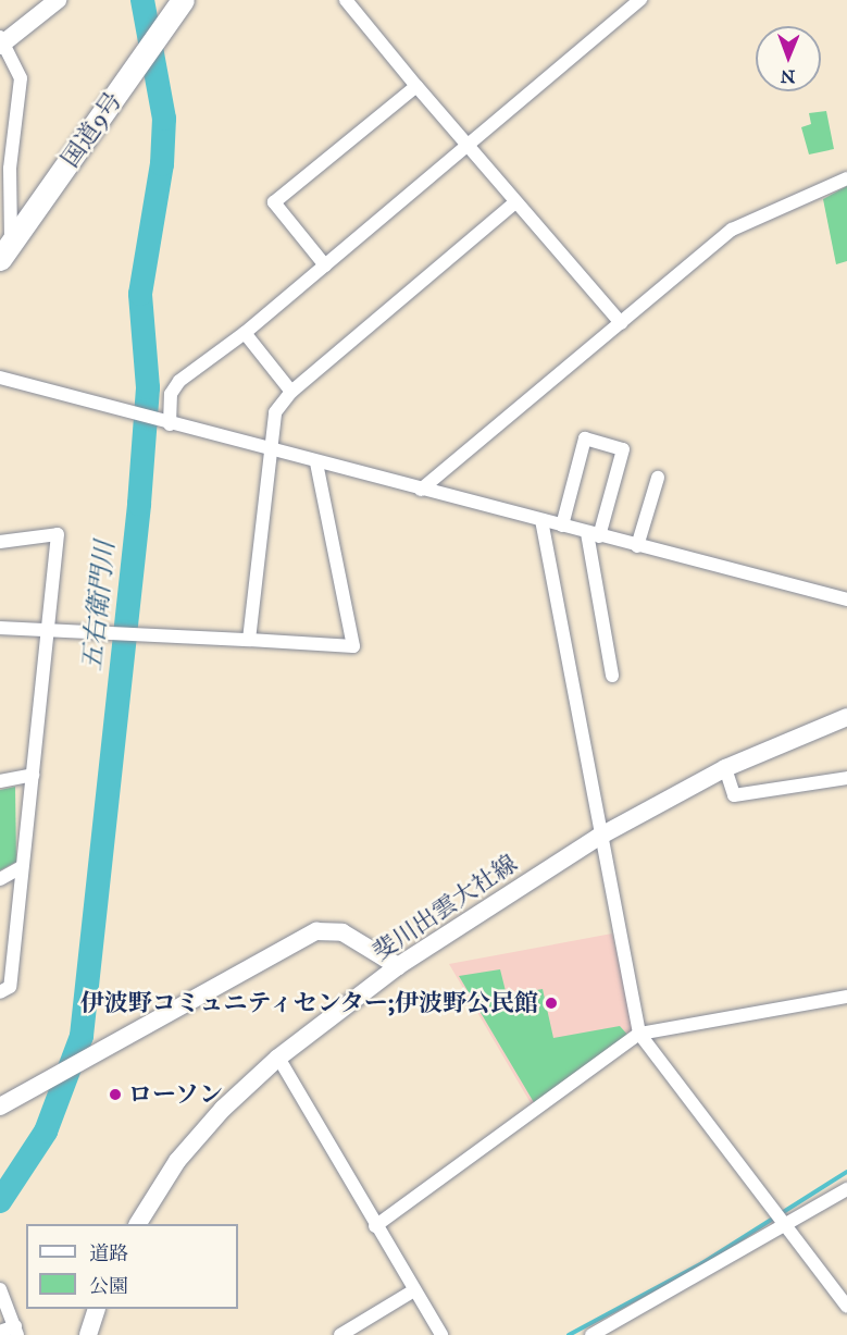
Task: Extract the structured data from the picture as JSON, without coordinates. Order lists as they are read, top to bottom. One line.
{"streets":{"highway":["国道9号"],"main road":["斐川出雲大社線"]},"water":["五右衛門川"],"places":["伊波野コミュニティセンター;伊波野公民館","ローソン"],"legend":["道路","公園"],"north":"bottom"}
